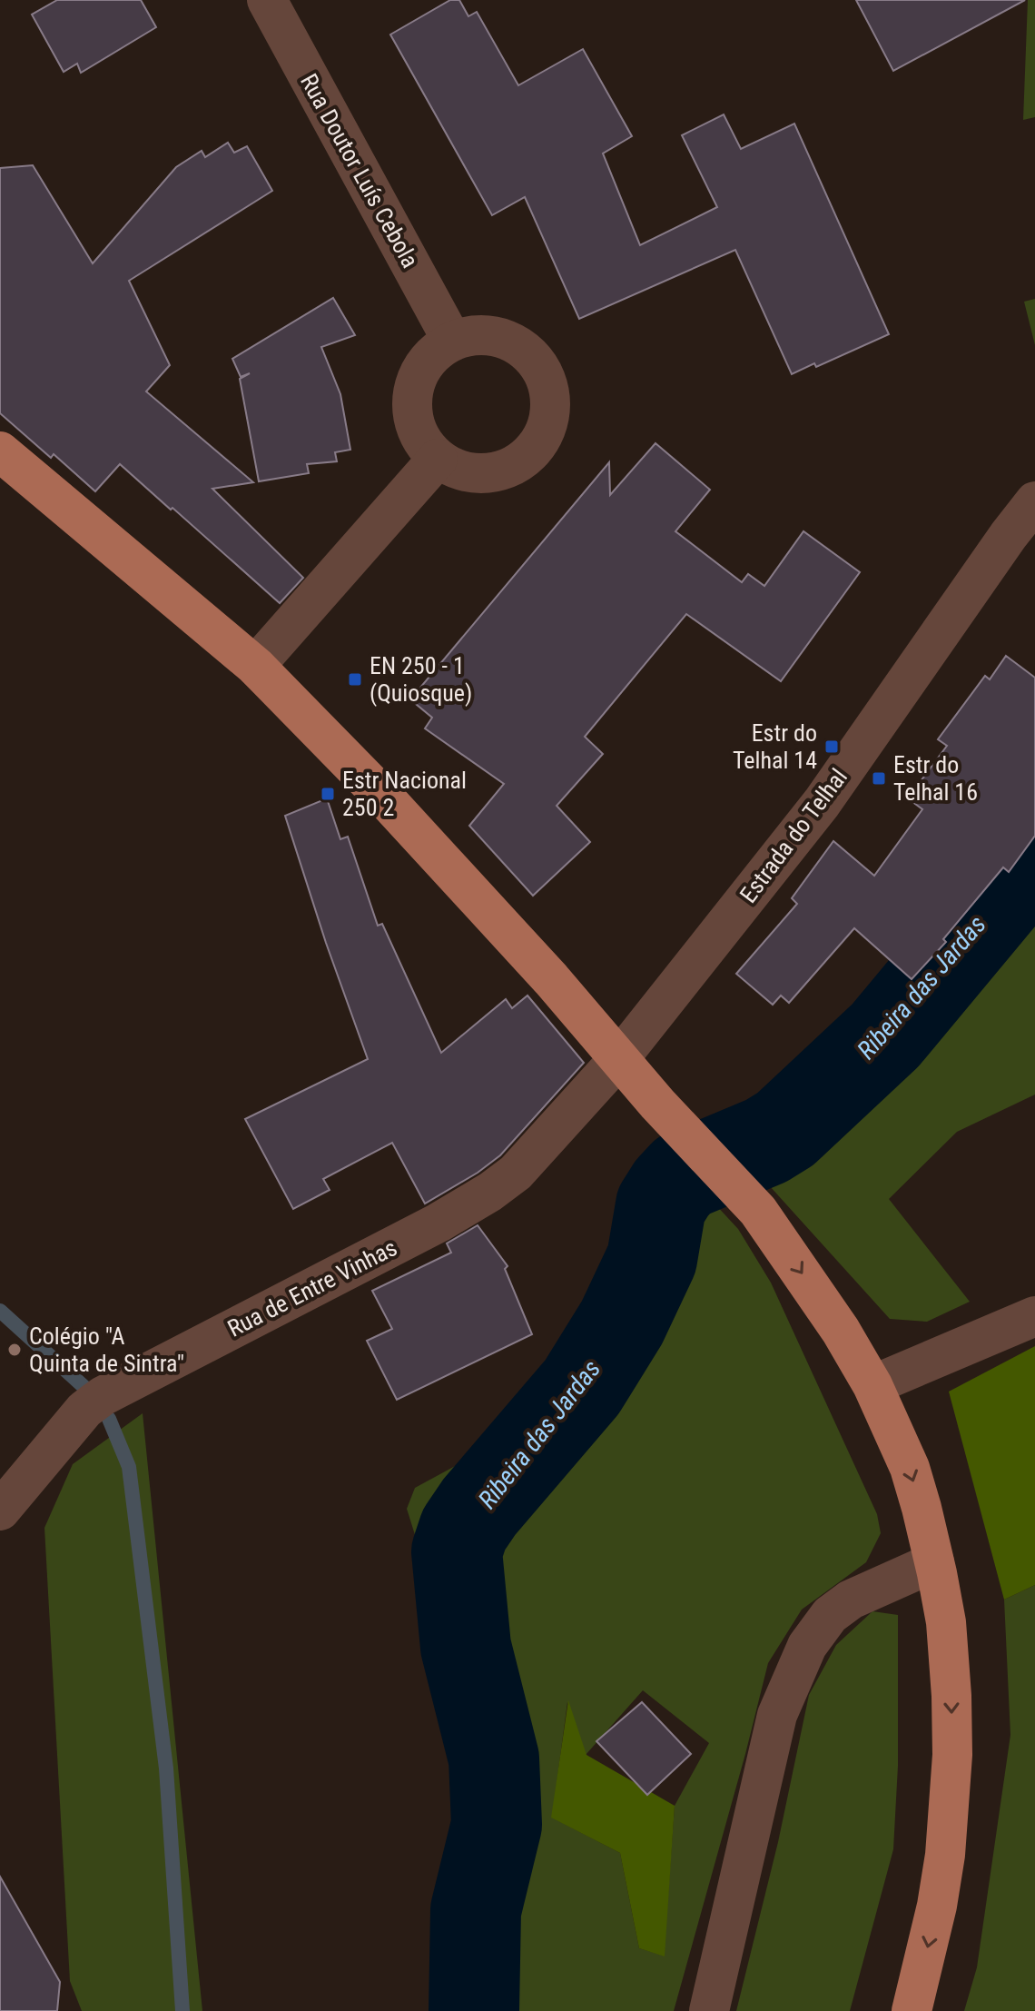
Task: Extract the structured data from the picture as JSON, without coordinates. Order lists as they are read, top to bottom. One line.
{"streets":{"street":["Rua Doutor Luís Cebola","Estrada do Telhal","Rua de Entre Vinhas"]},"crossings":[["Estrada do Telhal","Rua de Entre Vinhas"]],"water":["Ribeira das Jardas"],"places":{"transit":["EN 250 - 1 (Quiosque)","Estr do Telhal 14","Estr do Telhal 16","Estr Nacional 250 2"],"other":["Colégio \"A Quinta de Sintra\""]}}
